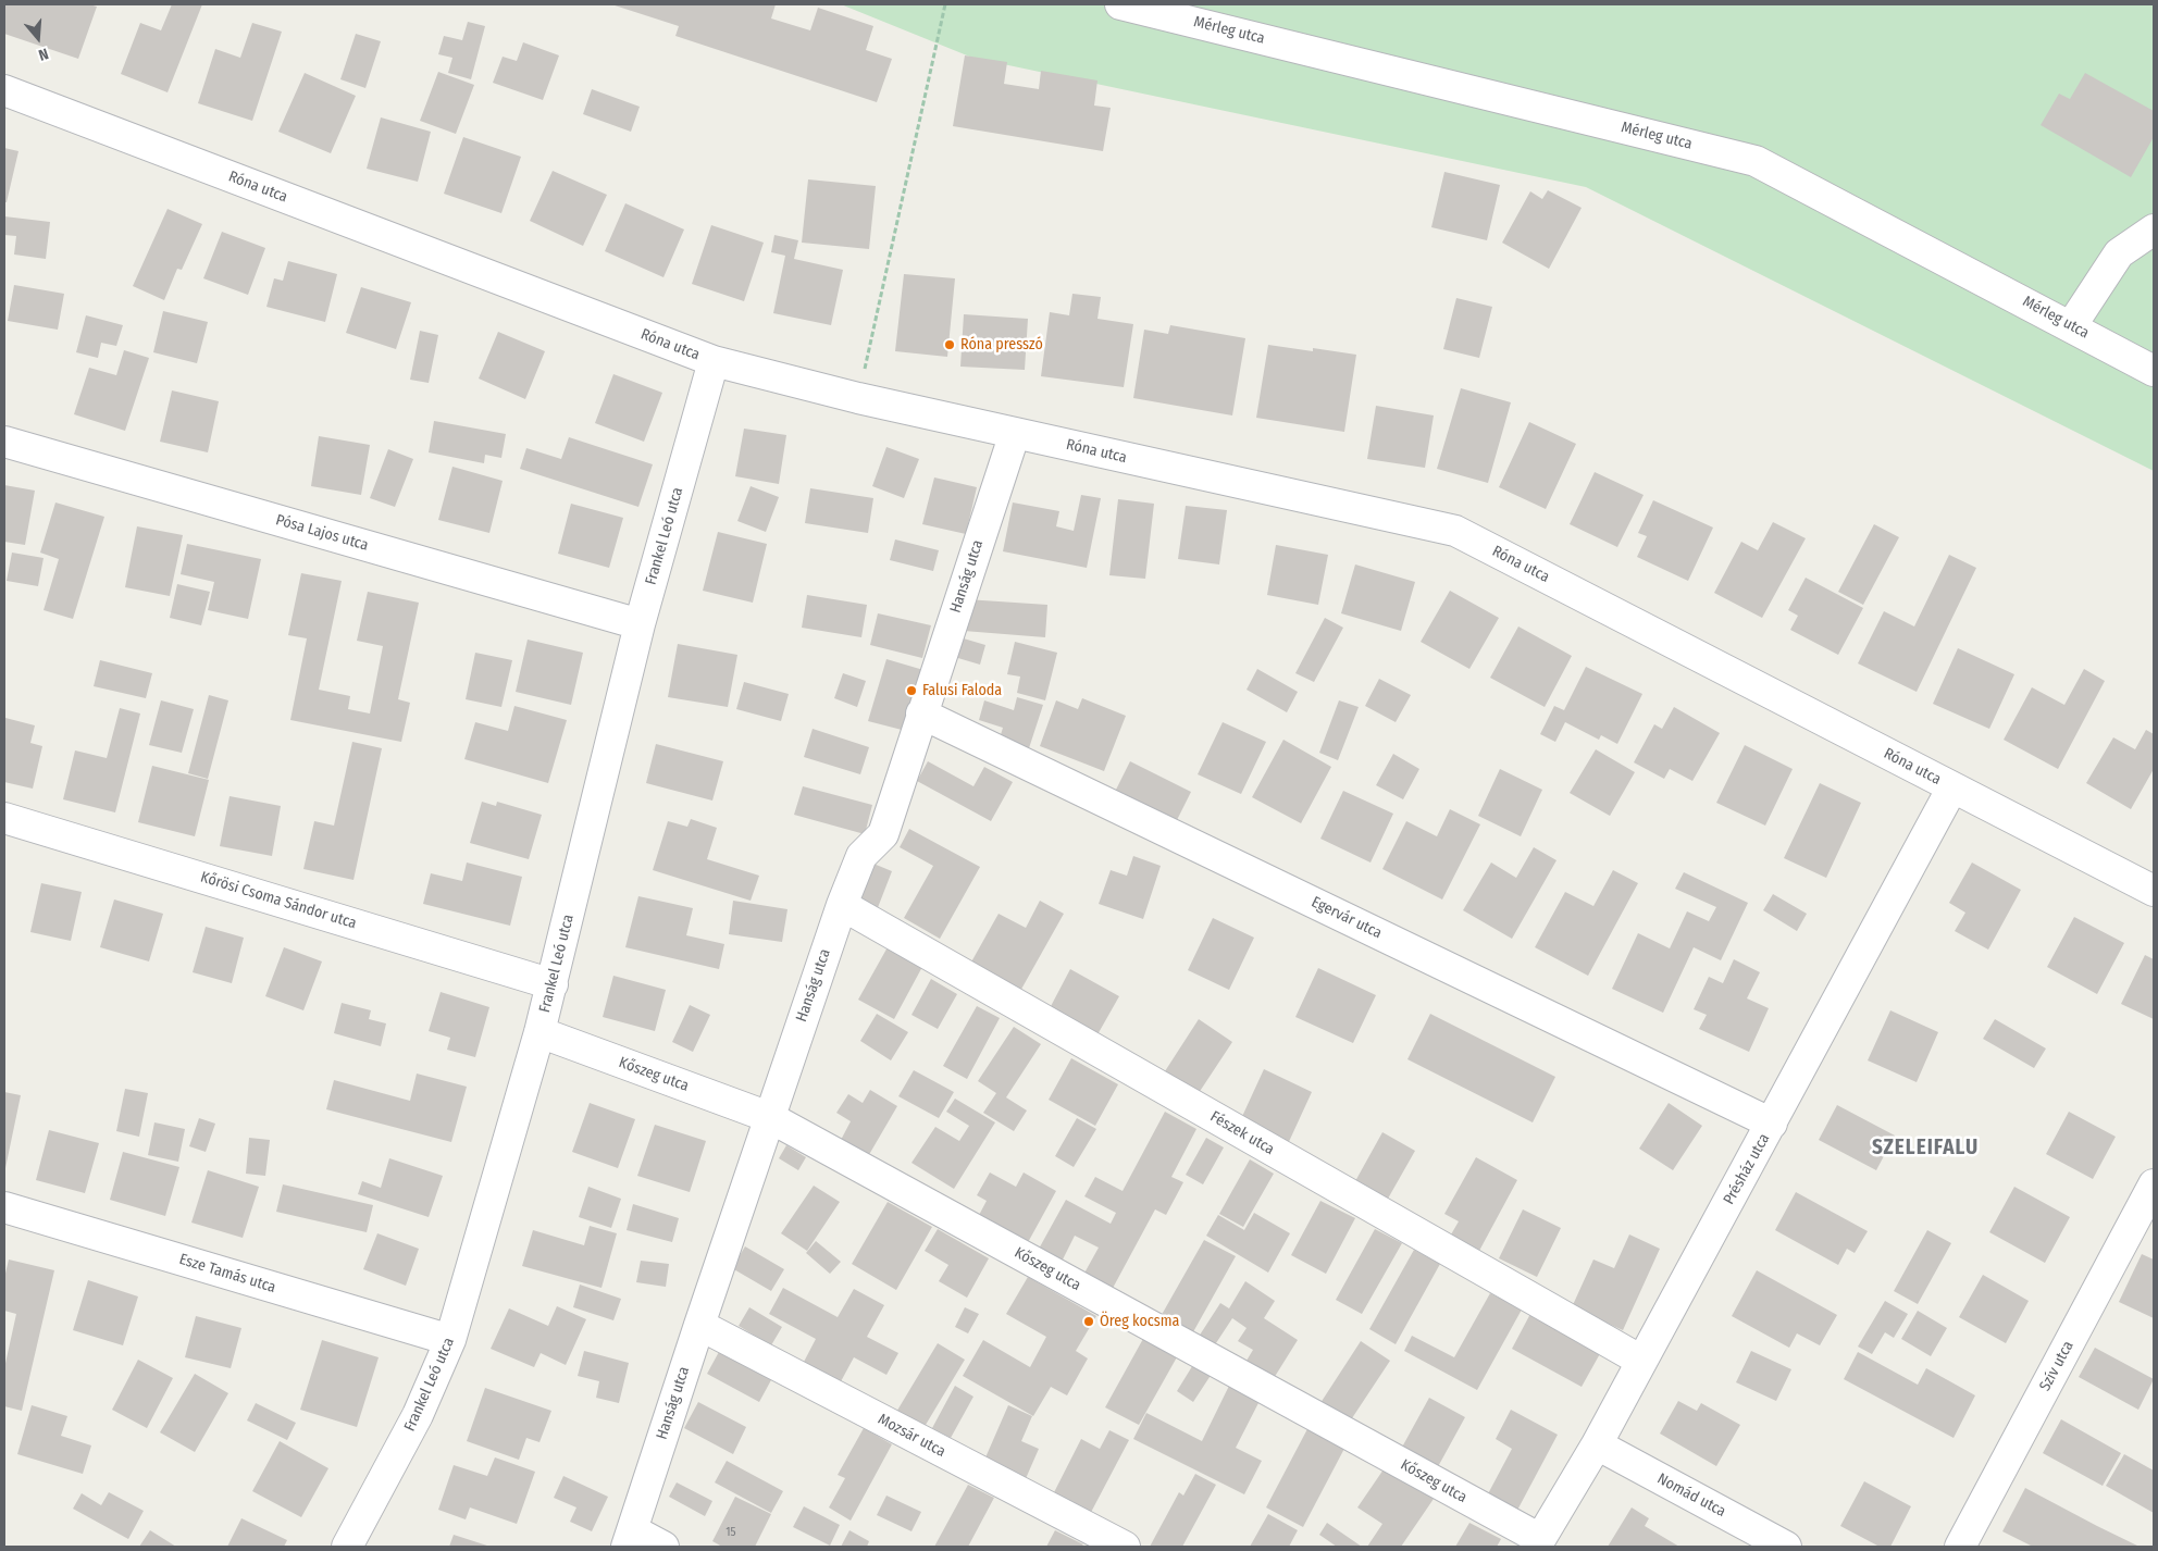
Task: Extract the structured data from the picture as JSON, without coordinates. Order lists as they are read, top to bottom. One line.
{"streets":{"street":["Mérleg utca","Róna utca","Pósa Lajos utca","Frankel Leó utca","Hanság utca","Kőrösi Csoma Sándor utca","Egervár utca","Kőszeg utca","Fészek utca","Présház utca","Esze Tamás utca","Szív utca","Mozsár utca","Nomád utca"]},"crossings":[["Róna utca","Frankel Leó utca"],["Róna utca","Hanság utca"],["Róna utca","Présház utca"],["Pósa Lajos utca","Frankel Leó utca"],["Frankel Leó utca","Kőrösi Csoma Sándor utca"],["Frankel Leó utca","Kőszeg utca"],["Frankel Leó utca","Esze Tamás utca"],["Hanság utca","Egervár utca"],["Hanság utca","Kőszeg utca"],["Hanság utca","Fészek utca"],["Hanság utca","Mozsár utca"],["Egervár utca","Présház utca"],["Kőszeg utca","Présház utca"],["Fészek utca","Présház utca"],["Présház utca","Nomád utca"]],"districts":["SZELEIFALU"],"places":["Róna presszó","Falusi Faloda","Öreg kocsma"],"house_numbers":["15"],"north":"bottom"}
